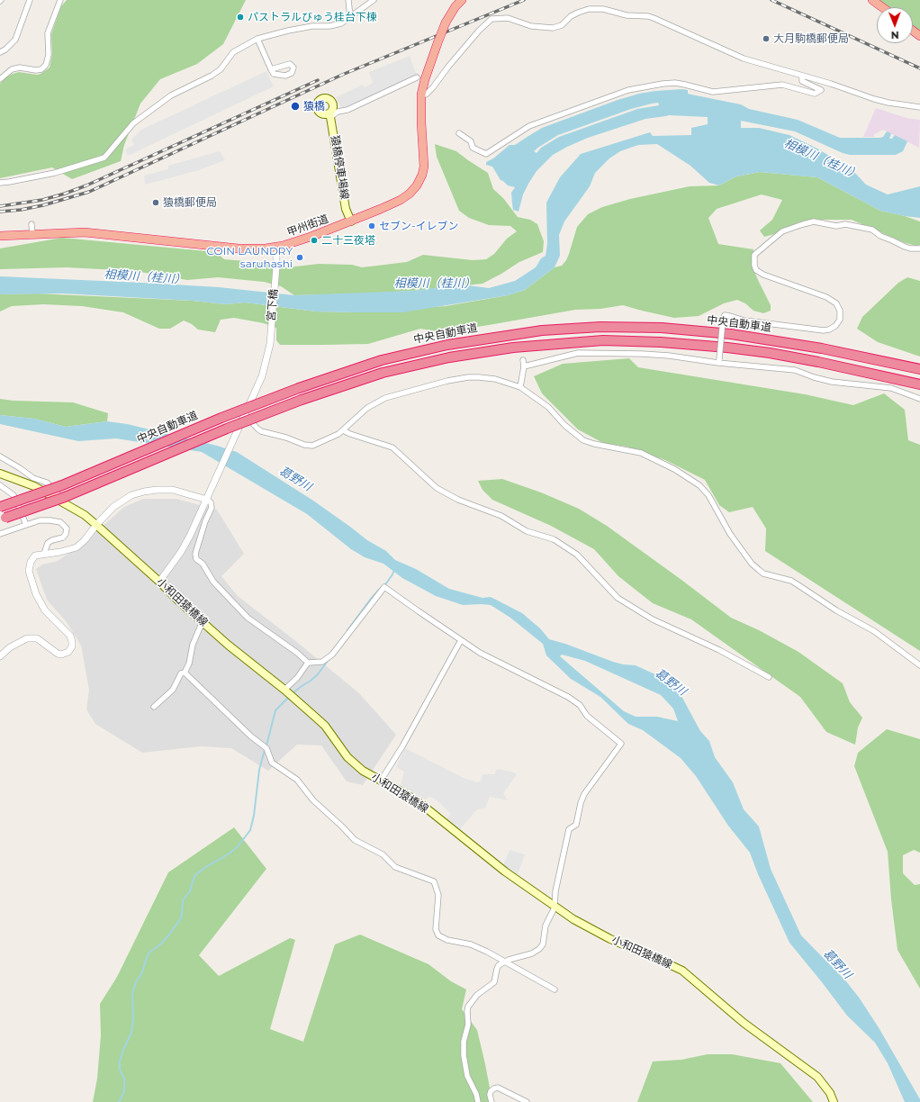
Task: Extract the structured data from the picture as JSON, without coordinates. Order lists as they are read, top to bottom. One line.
{"streets":{"highway":["甲州街道","中央自動車道"],"main road":["猿橋停車場線","小和田猿橋線"],"street":["宮下橋"]},"crossings":[["猿橋停車場線","甲州街道"],["甲州街道","宮下橋"],["宮下橋","小和田猿橋線"]],"water":["相模川（桂川）","葛野川"],"places":["パストラルびゅう桂台下棟","大月駒橋郵便局","猿橋","猿橋郵便局","セブン-イレブン","二十三夜塔","COIN LAUNDRY saruhashi"],"north":"bottom"}
